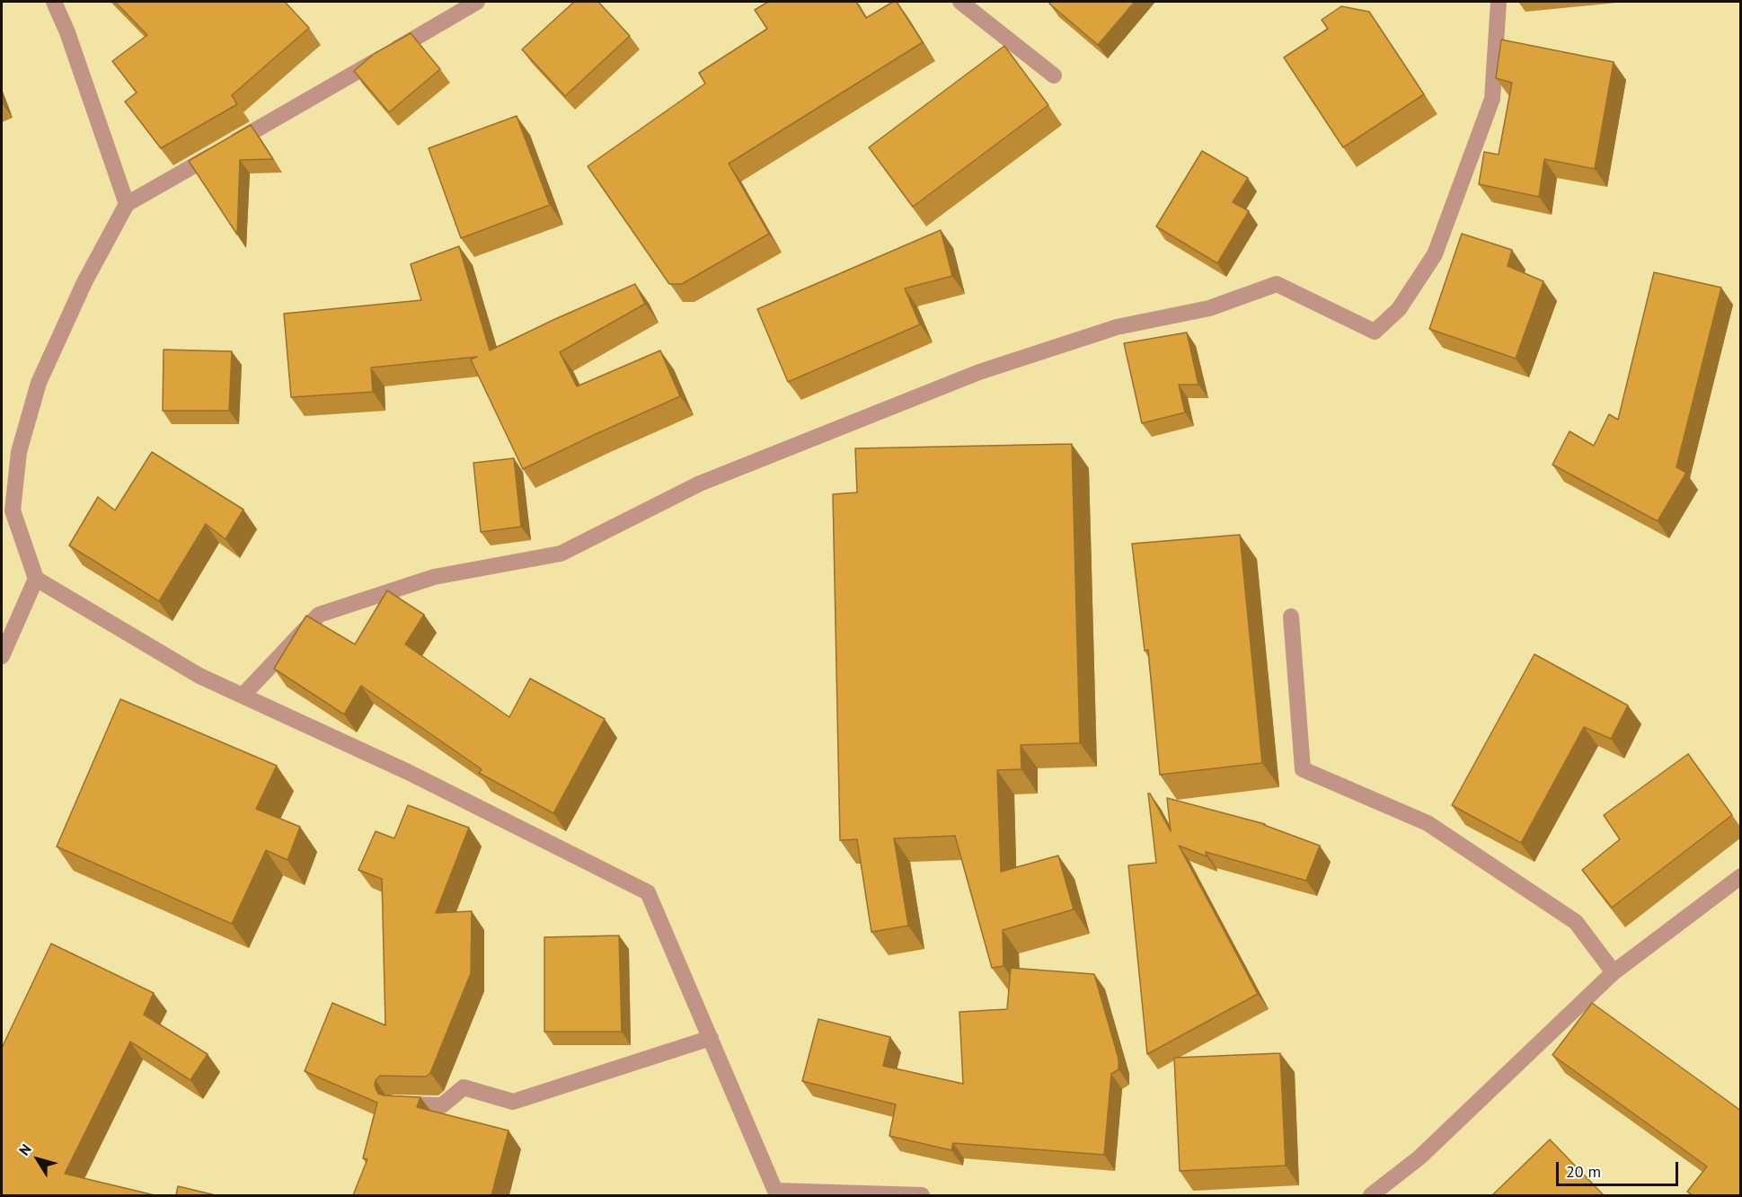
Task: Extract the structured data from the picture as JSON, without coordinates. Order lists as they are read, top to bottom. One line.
{"scale_bar":"20 m","north":"top left"}
